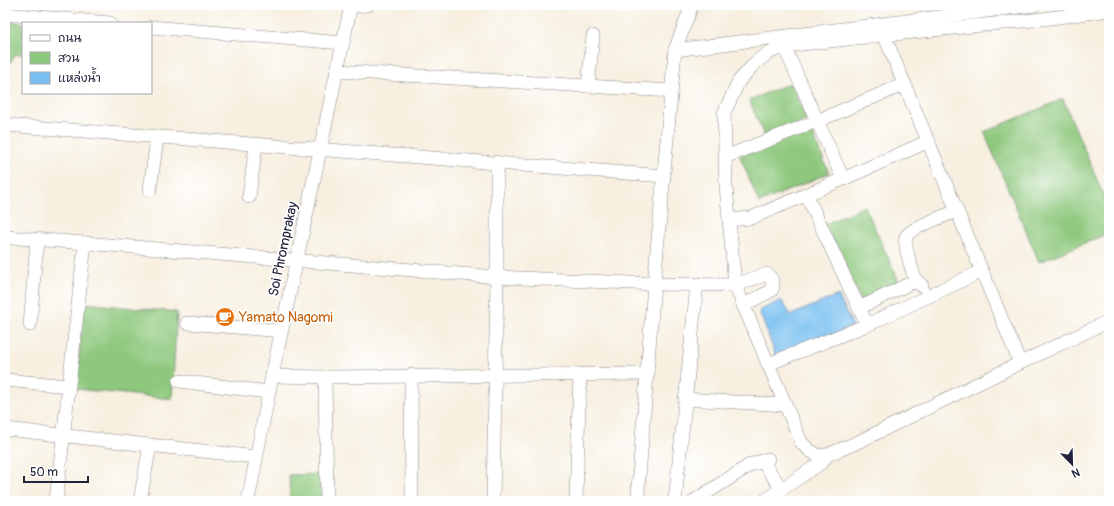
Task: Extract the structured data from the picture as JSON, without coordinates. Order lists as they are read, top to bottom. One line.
{"streets":{"street":["Soi Phromprakay"]},"places":{"cafe":["Yamato Nagomi"]},"legend":["ถนน","สวน","แหล่งน้ำ"],"scale_bar":"50 m","north":"bottom right"}
